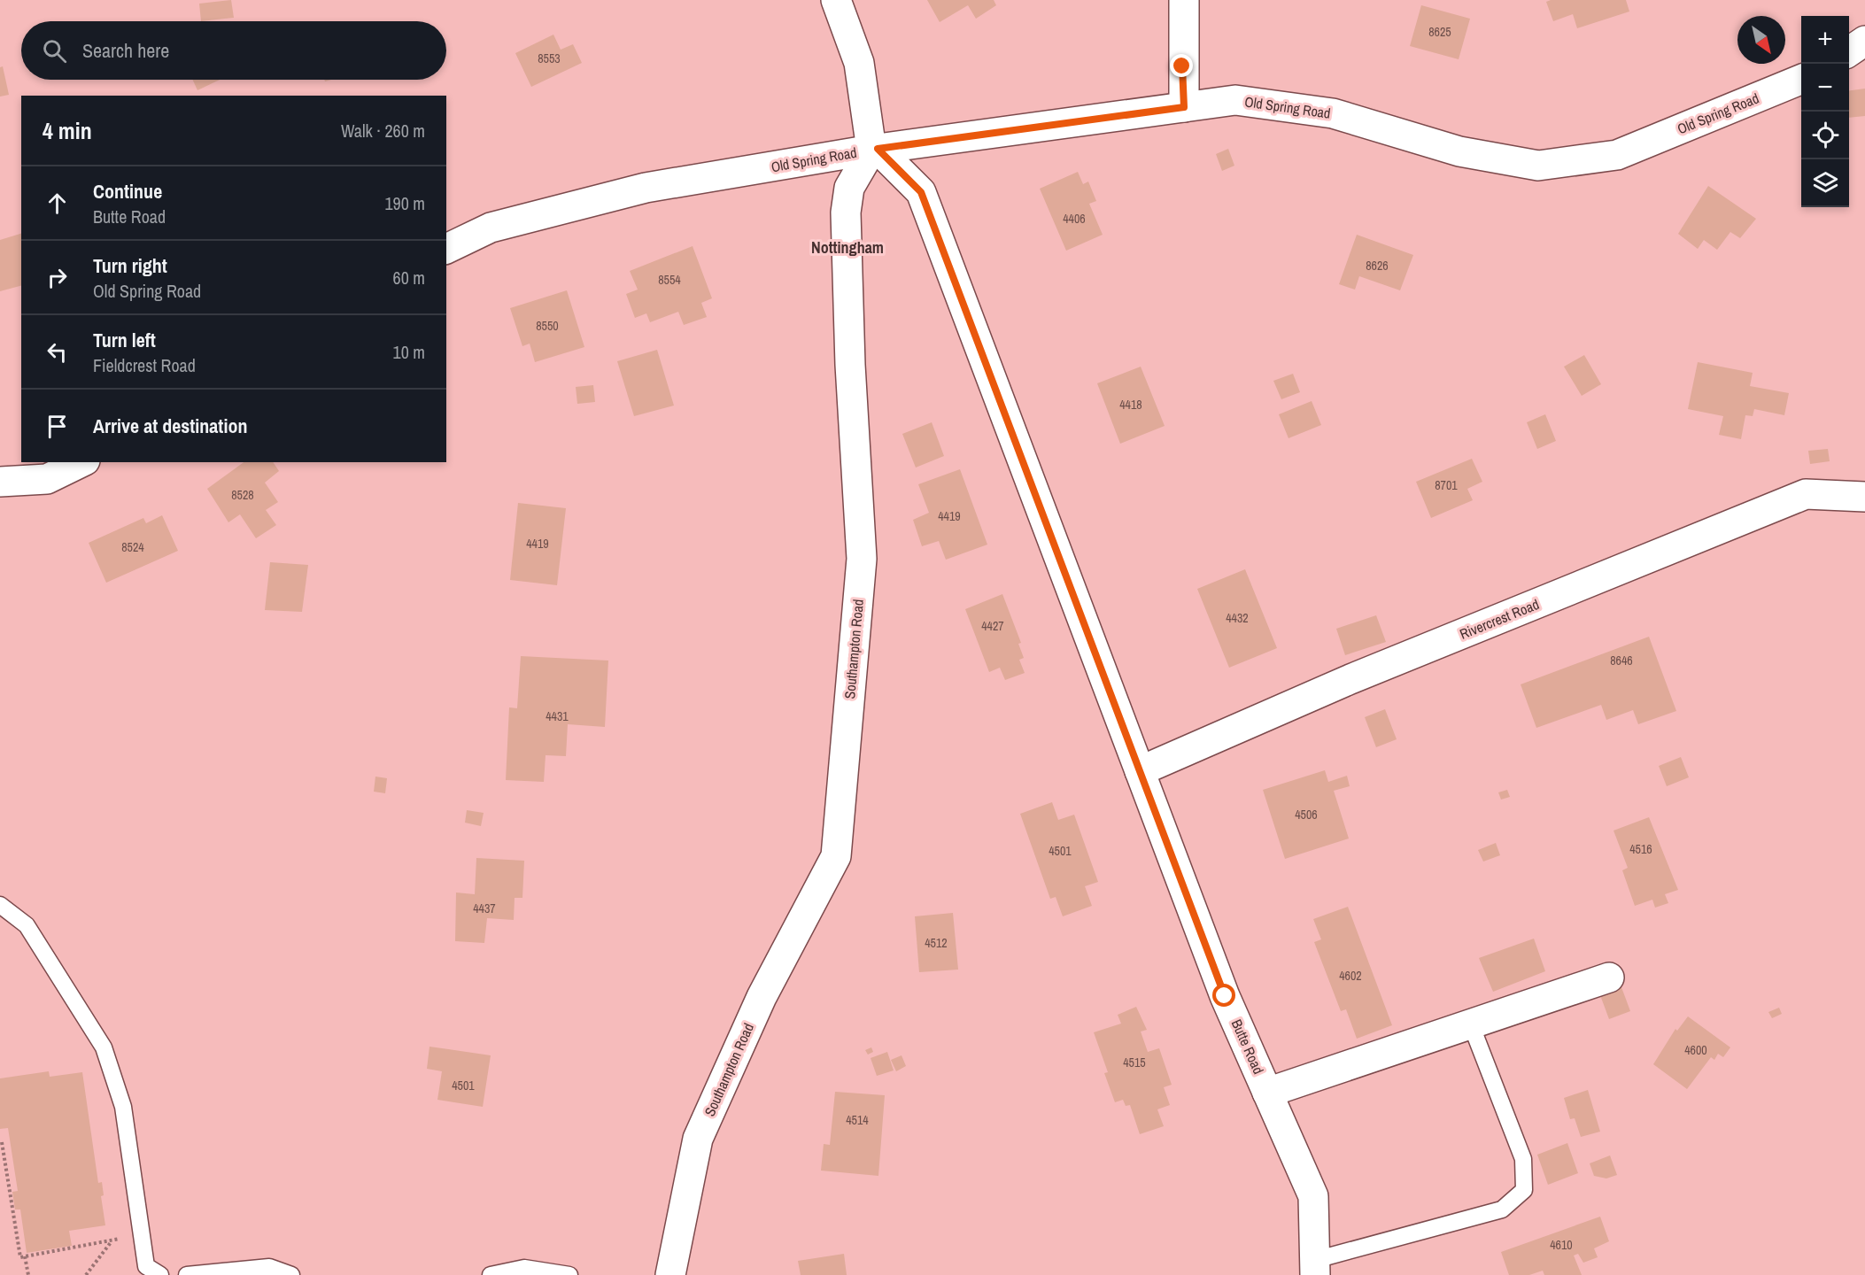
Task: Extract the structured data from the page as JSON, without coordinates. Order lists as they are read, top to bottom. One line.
{"streets":{"street":["Old Spring Road","Rivercrest Road","Southampton Road","Butte Road"]},"crossings":[["Old Spring Road","Southampton Road"],["Old Spring Road","Butte Road"],["Rivercrest Road","Butte Road"],["Southampton Road","Butte Road"]],"districts":["Nottingham"],"house_numbers":["8625","8553","4406","8626","8554","8550","4418","8701","8528","4419","4419","8524","4432","4427","8646","4431","4506","4516","4501","4437","4512","4602","4600","4515","4501","4514","4610"],"north":"bottom right","page":{"map_buttons":["+","−"],"search":"Search here","heading":["4 min","Walk · 260 m"],"list":[["Continue","Butte Road","190 m"],["Turn right","Old Spring Road","60 m"],["Turn left","Fieldcrest Road","10 m"],"Arrive at destination"]}}
